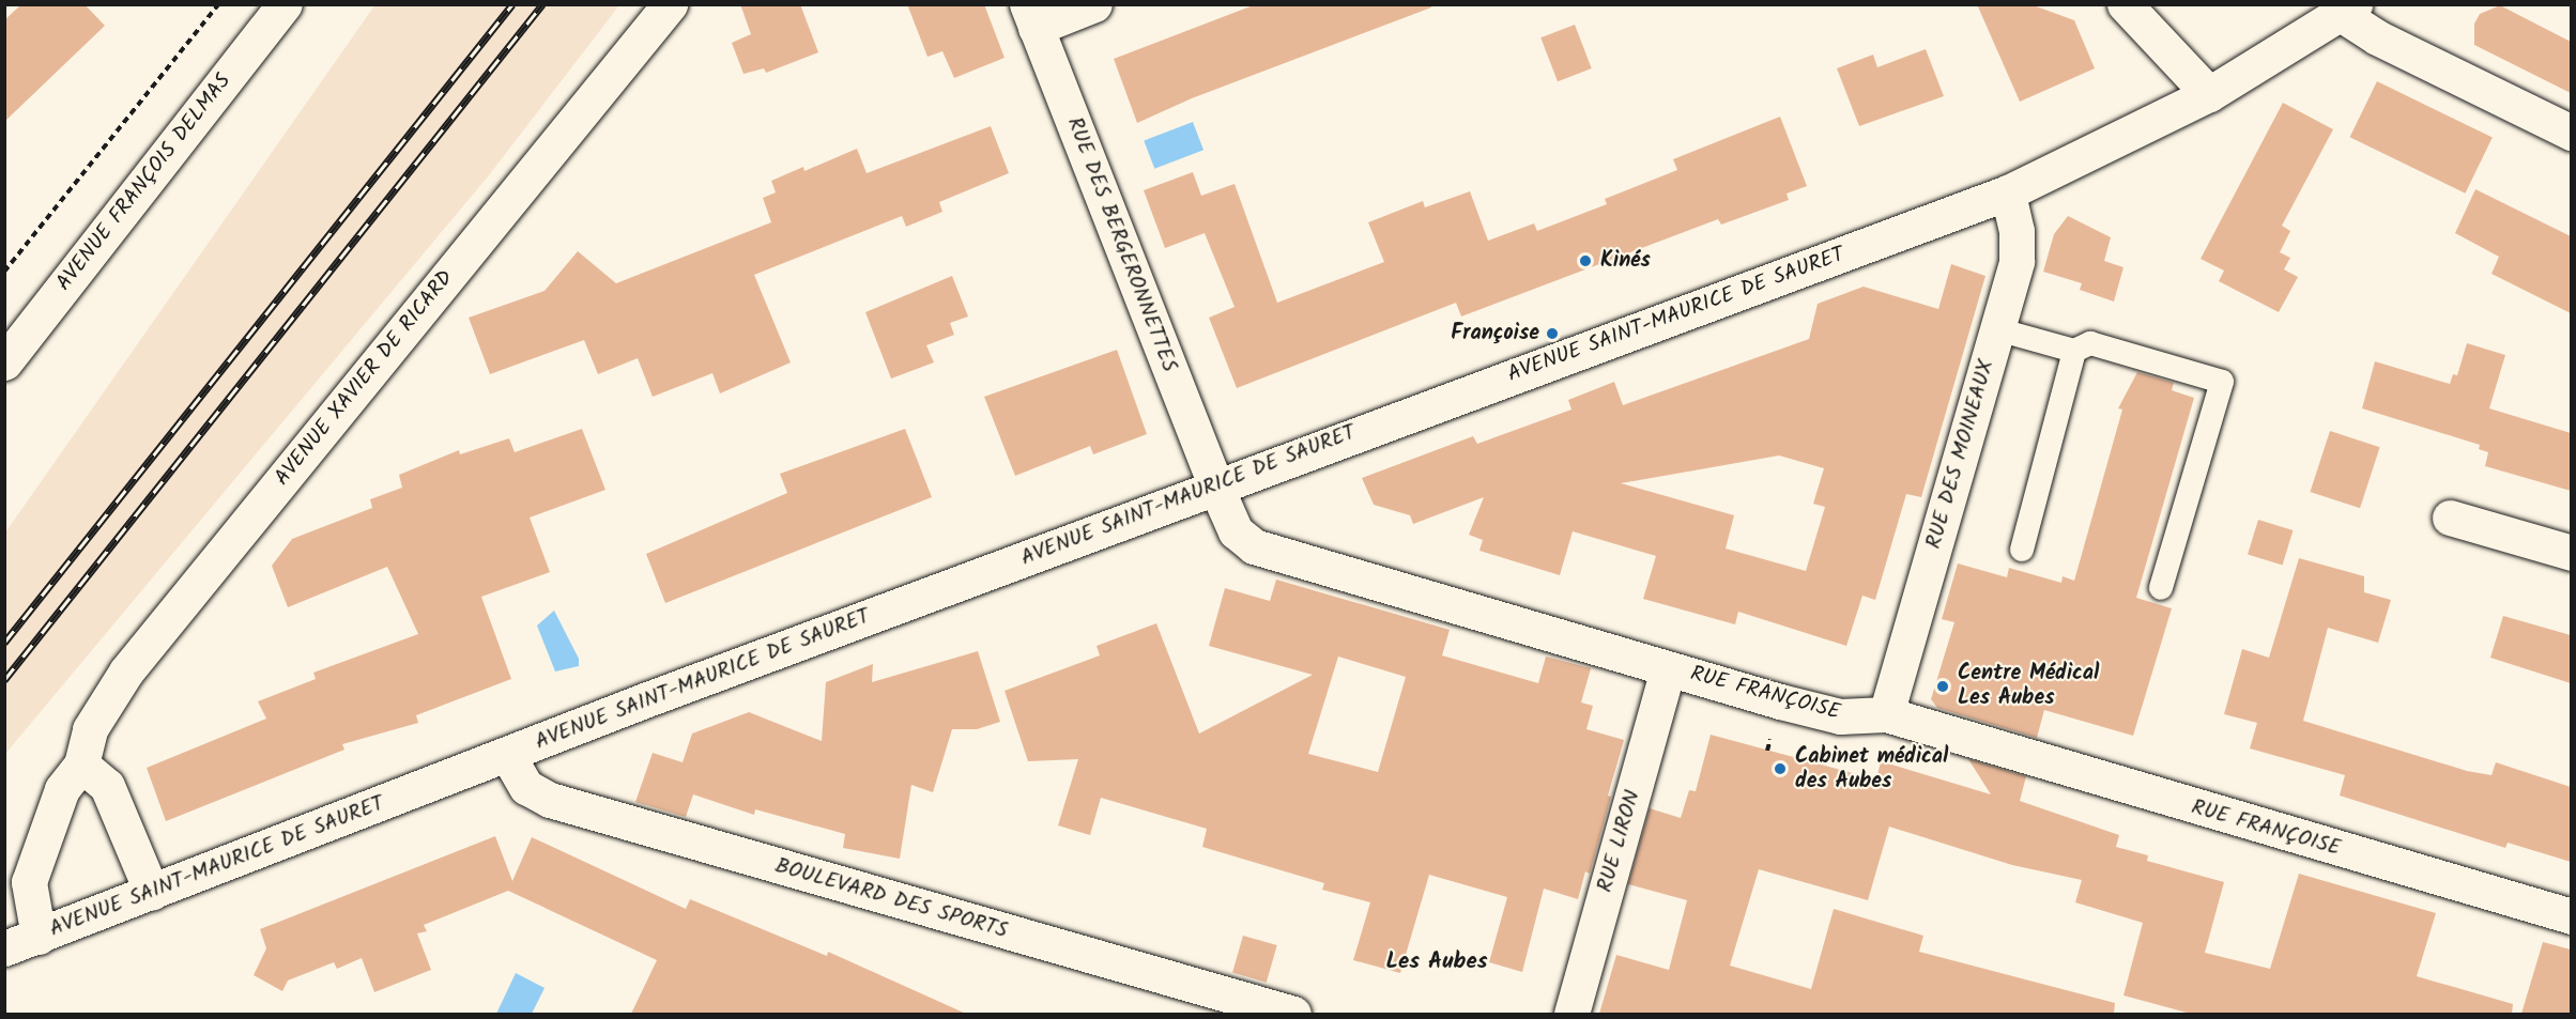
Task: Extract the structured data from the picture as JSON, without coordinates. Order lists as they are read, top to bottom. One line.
{"streets":{"street":["AVENUE FRANÇOIS DELMAS","RUE DES BERGERONNETTES","AVENUE SAINT-MAURICE DE SAURET","AVENUE XAVIER DE RICARD","RUE DES MOINEAUX","RUE FRANÇOISE","RUE LIRON","BOULEVARD DES SPORTS"]},"crossings":[["RUE DES BERGERONNETTES","AVENUE SAINT-MAURICE DE SAURET"],["RUE DES BERGERONNETTES","RUE FRANÇOISE"],["AVENUE SAINT-MAURICE DE SAURET","AVENUE XAVIER DE RICARD"],["AVENUE SAINT-MAURICE DE SAURET","RUE DES MOINEAUX"],["AVENUE SAINT-MAURICE DE SAURET","RUE FRANÇOISE"],["AVENUE SAINT-MAURICE DE SAURET","BOULEVARD DES SPORTS"],["RUE DES MOINEAUX","RUE FRANÇOISE"],["RUE FRANÇOISE","RUE LIRON"]],"districts":["Les Aubes"],"places":["Kinés","Françoise","Centre Médical Les Aubes","Cabinet médical des Aubes"]}
